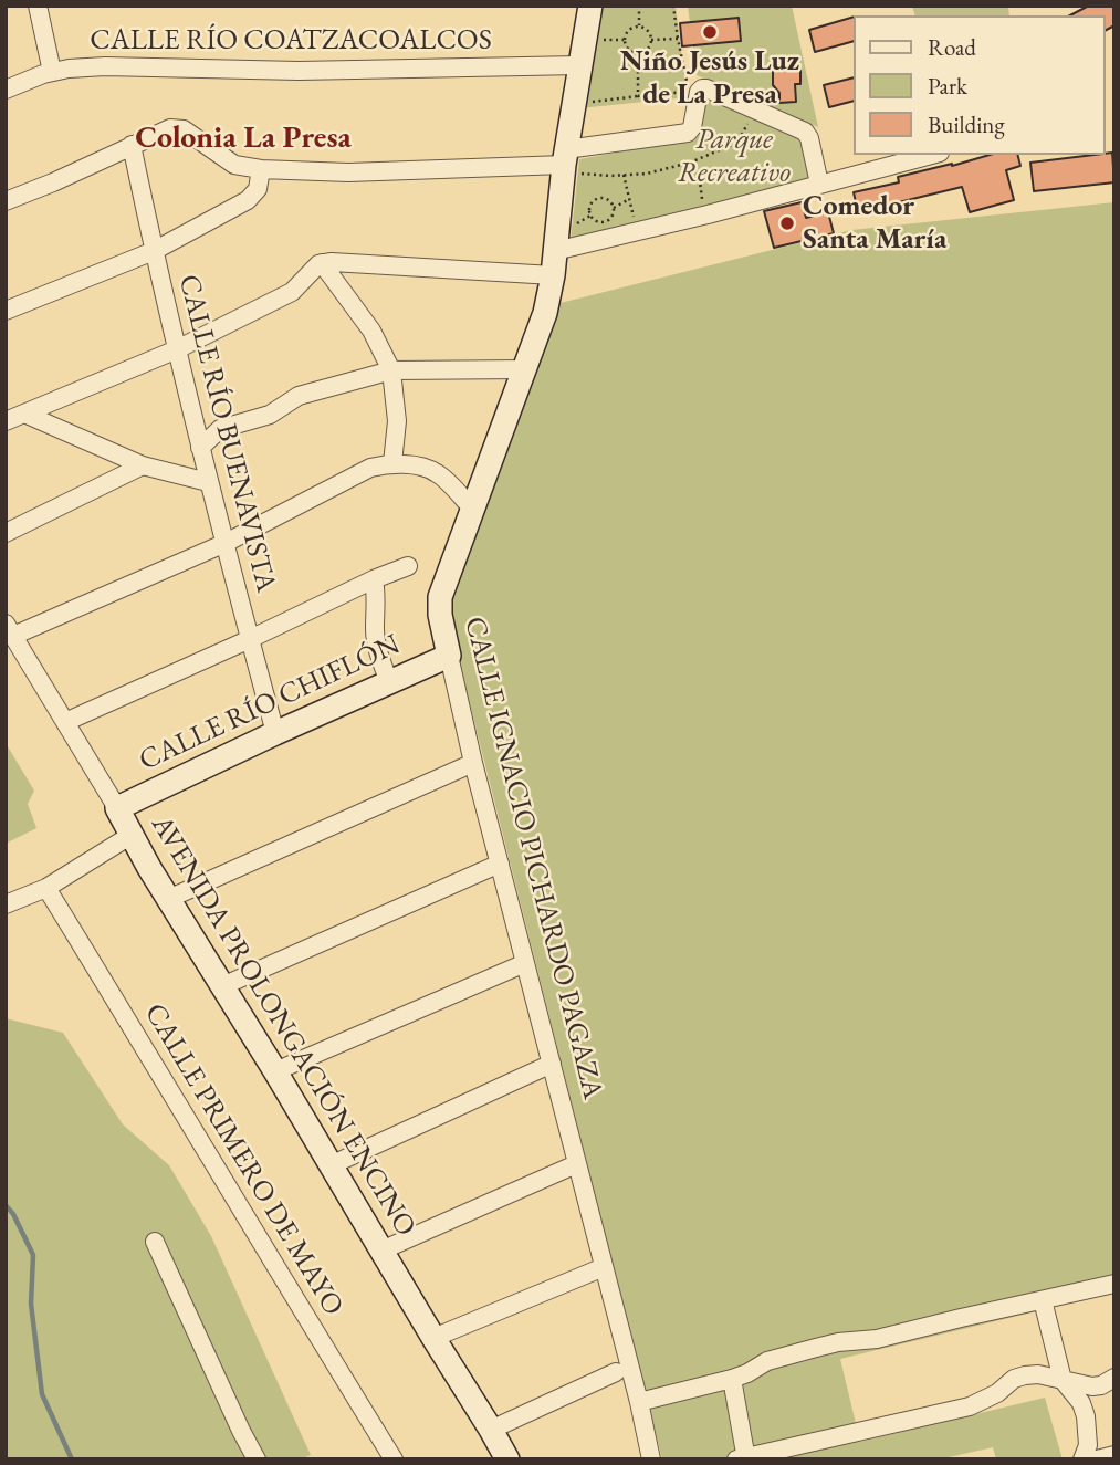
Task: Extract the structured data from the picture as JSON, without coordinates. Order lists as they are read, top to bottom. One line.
{"streets":{"main road":["CALLE RÍO CHIFLÓN","CALLE IGNACIO PICHARDO PAGAZA","AVENIDA PROLONGACIÓN ENCINO"],"street":["CALLE RÍO COATZACOALCOS","CALLE RÍO BUENAVISTA","CALLE PRIMERO DE MAYO"]},"crossings":[["CALLE RÍO COATZACOALCOS","CALLE IGNACIO PICHARDO PAGAZA"],["CALLE RÍO BUENAVISTA","CALLE RÍO CHIFLÓN"],["CALLE RÍO CHIFLÓN","CALLE IGNACIO PICHARDO PAGAZA"],["CALLE RÍO CHIFLÓN","AVENIDA PROLONGACIÓN ENCINO"]],"districts":["Colonia La Presa"],"parks":["Parque Recreativo"],"places":["Niño Jesús Luz de La Presa","Comedor Santa María"],"legend":["Road","Park","Building"]}
